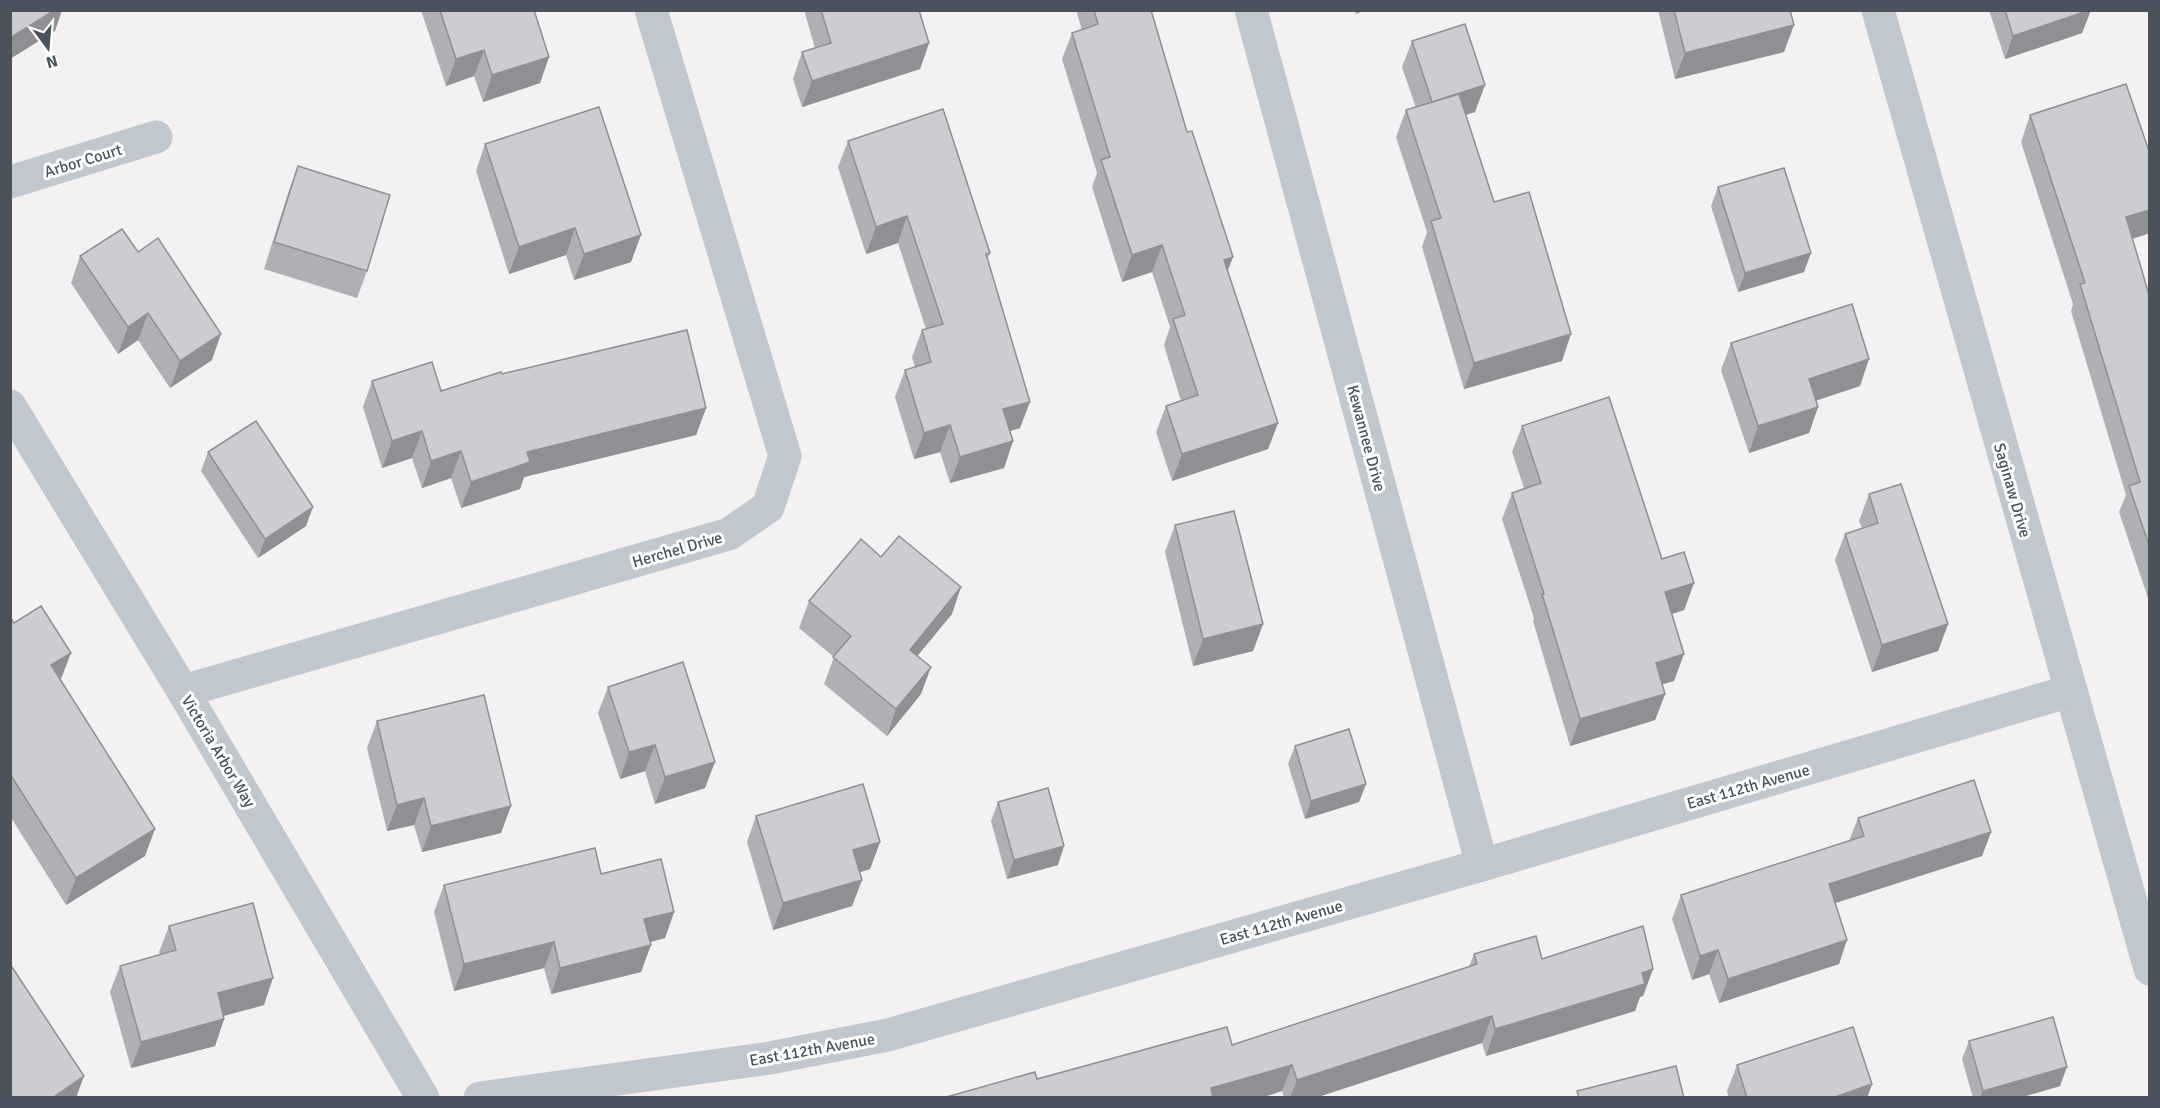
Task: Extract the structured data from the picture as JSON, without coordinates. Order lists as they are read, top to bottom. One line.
{"streets":{"street":["Arbor Court","Kewannee Drive","Saginaw Drive","Herchel Drive","Victoria Arbor Way","East 112th Avenue"]},"crossings":[["Kewannee Drive","East 112th Avenue"],["Saginaw Drive","East 112th Avenue"],["Herchel Drive","Victoria Arbor Way"]],"north":"bottom"}
